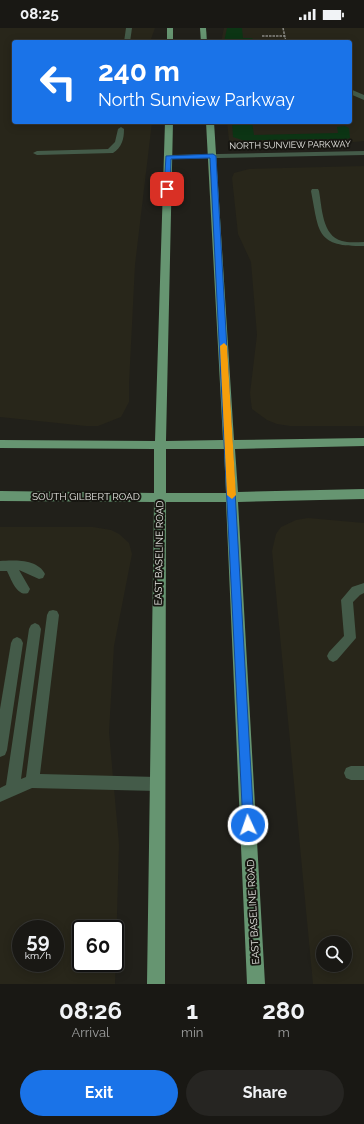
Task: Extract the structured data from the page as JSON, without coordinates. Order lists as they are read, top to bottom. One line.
{"streets":{"main road":["SOUTH GILBERT ROAD","EAST BASELINE ROAD"],"street":["NORTH SUNVIEW PARKWAY"]},"crossings":[["NORTH SUNVIEW PARKWAY","EAST BASELINE ROAD"],["SOUTH GILBERT ROAD","EAST BASELINE ROAD"]],"page":{"status":"08:25","turn":["240 m","North Sunview Parkway"],"speed":"59 km/h","limit":"60","eta":["08:26","Arrival","1","min","280","m"],"buttons":["Exit","Share"]}}
